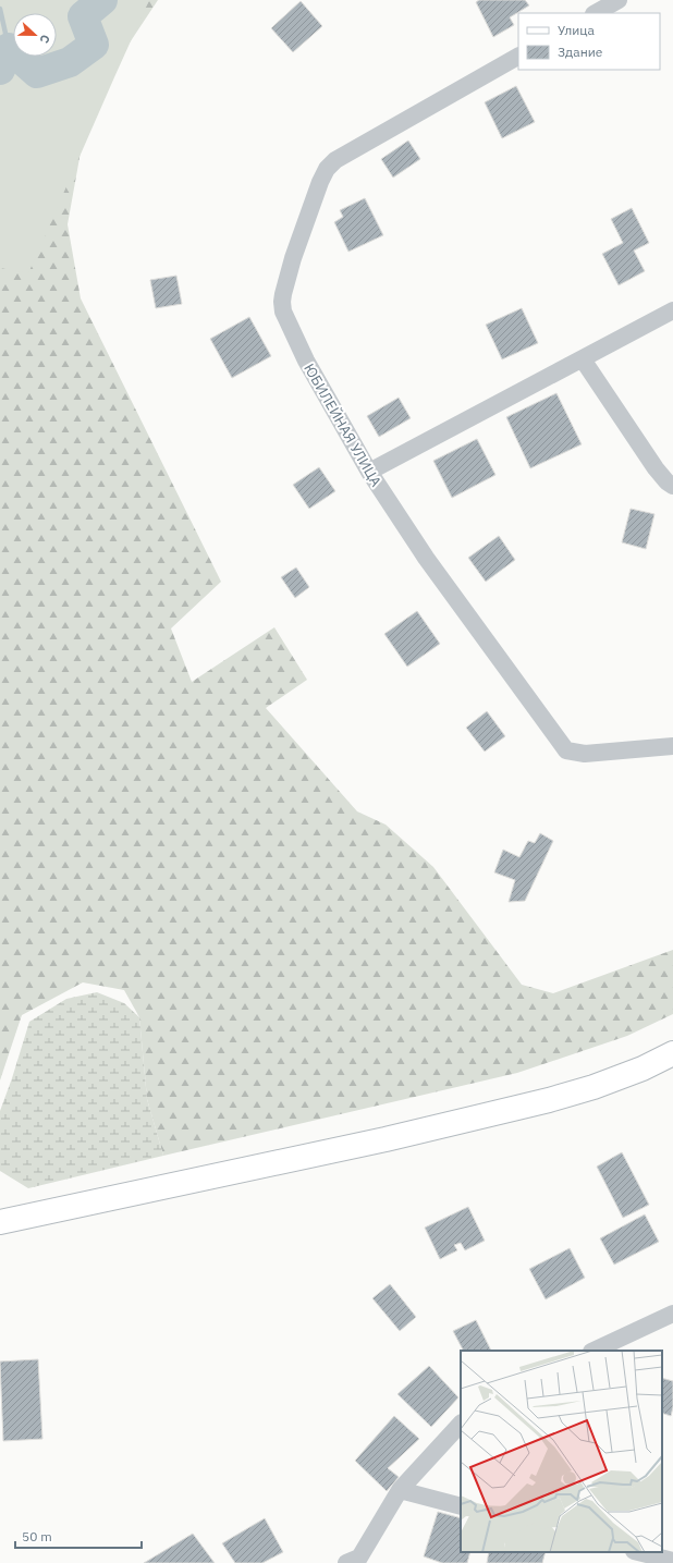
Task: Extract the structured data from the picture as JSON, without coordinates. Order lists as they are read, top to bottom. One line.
{"streets":{"street":["ЮБИЛЕЙНАЯ УЛИЦА"]},"legend":["Улица","Здание"],"scale_bar":"50 m","north":"right"}
